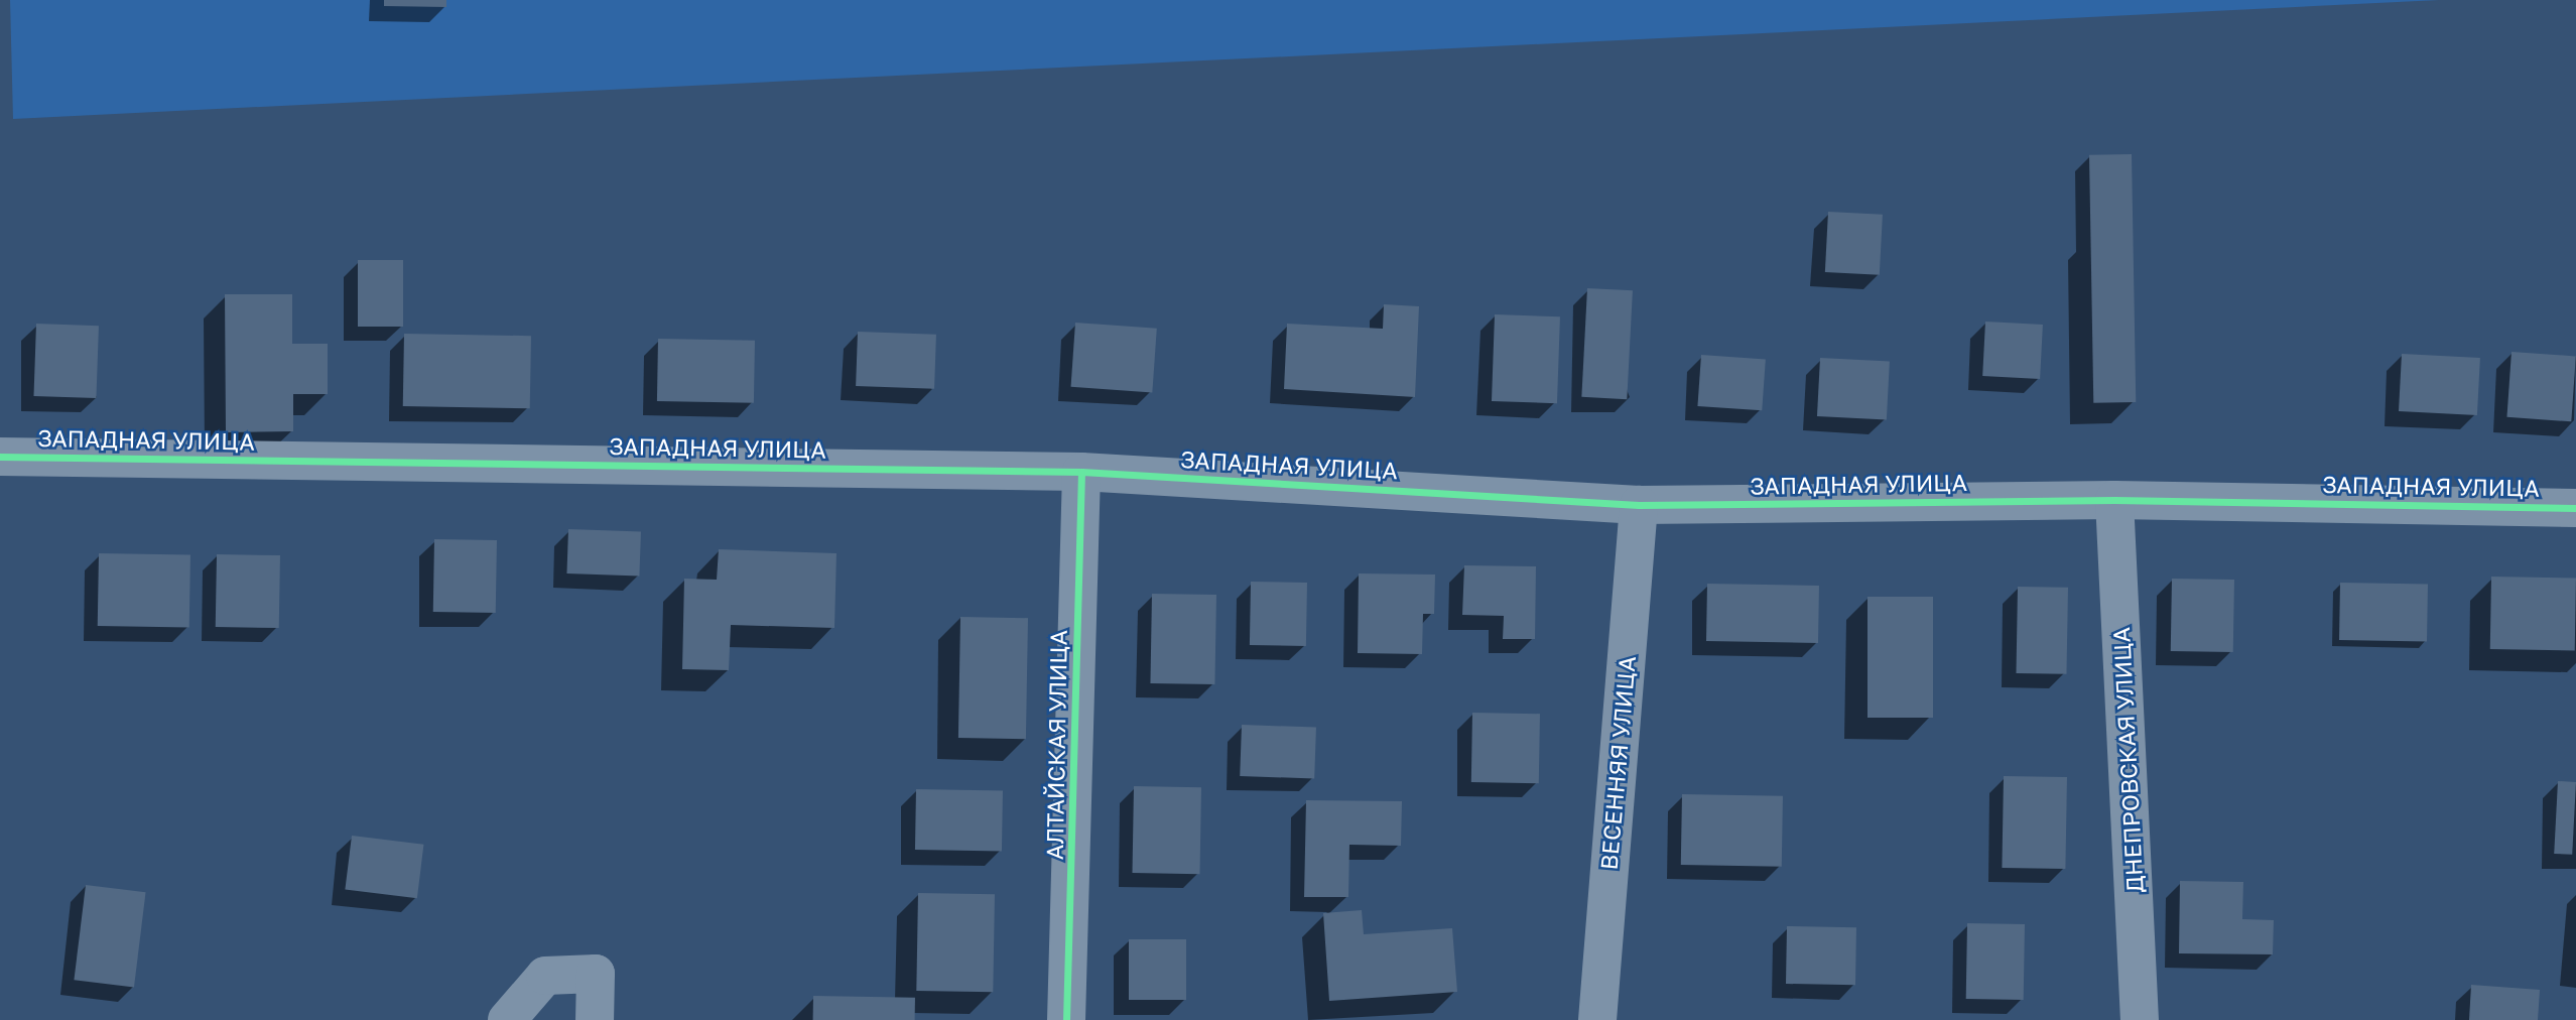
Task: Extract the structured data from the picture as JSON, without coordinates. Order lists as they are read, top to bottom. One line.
{"streets":{"street":["ЗАПАДНАЯ УЛИЦА","АЛТАЙСКАЯ УЛИЦА","ДНЕПРОВСКАЯ УЛИЦА","ВЕСЕННЯЯ УЛИЦА"]},"crossings":[["ЗАПАДНАЯ УЛИЦА","АЛТАЙСКАЯ УЛИЦА"],["ЗАПАДНАЯ УЛИЦА","ДНЕПРОВСКАЯ УЛИЦА"],["ЗАПАДНАЯ УЛИЦА","ВЕСЕННЯЯ УЛИЦА"]]}
